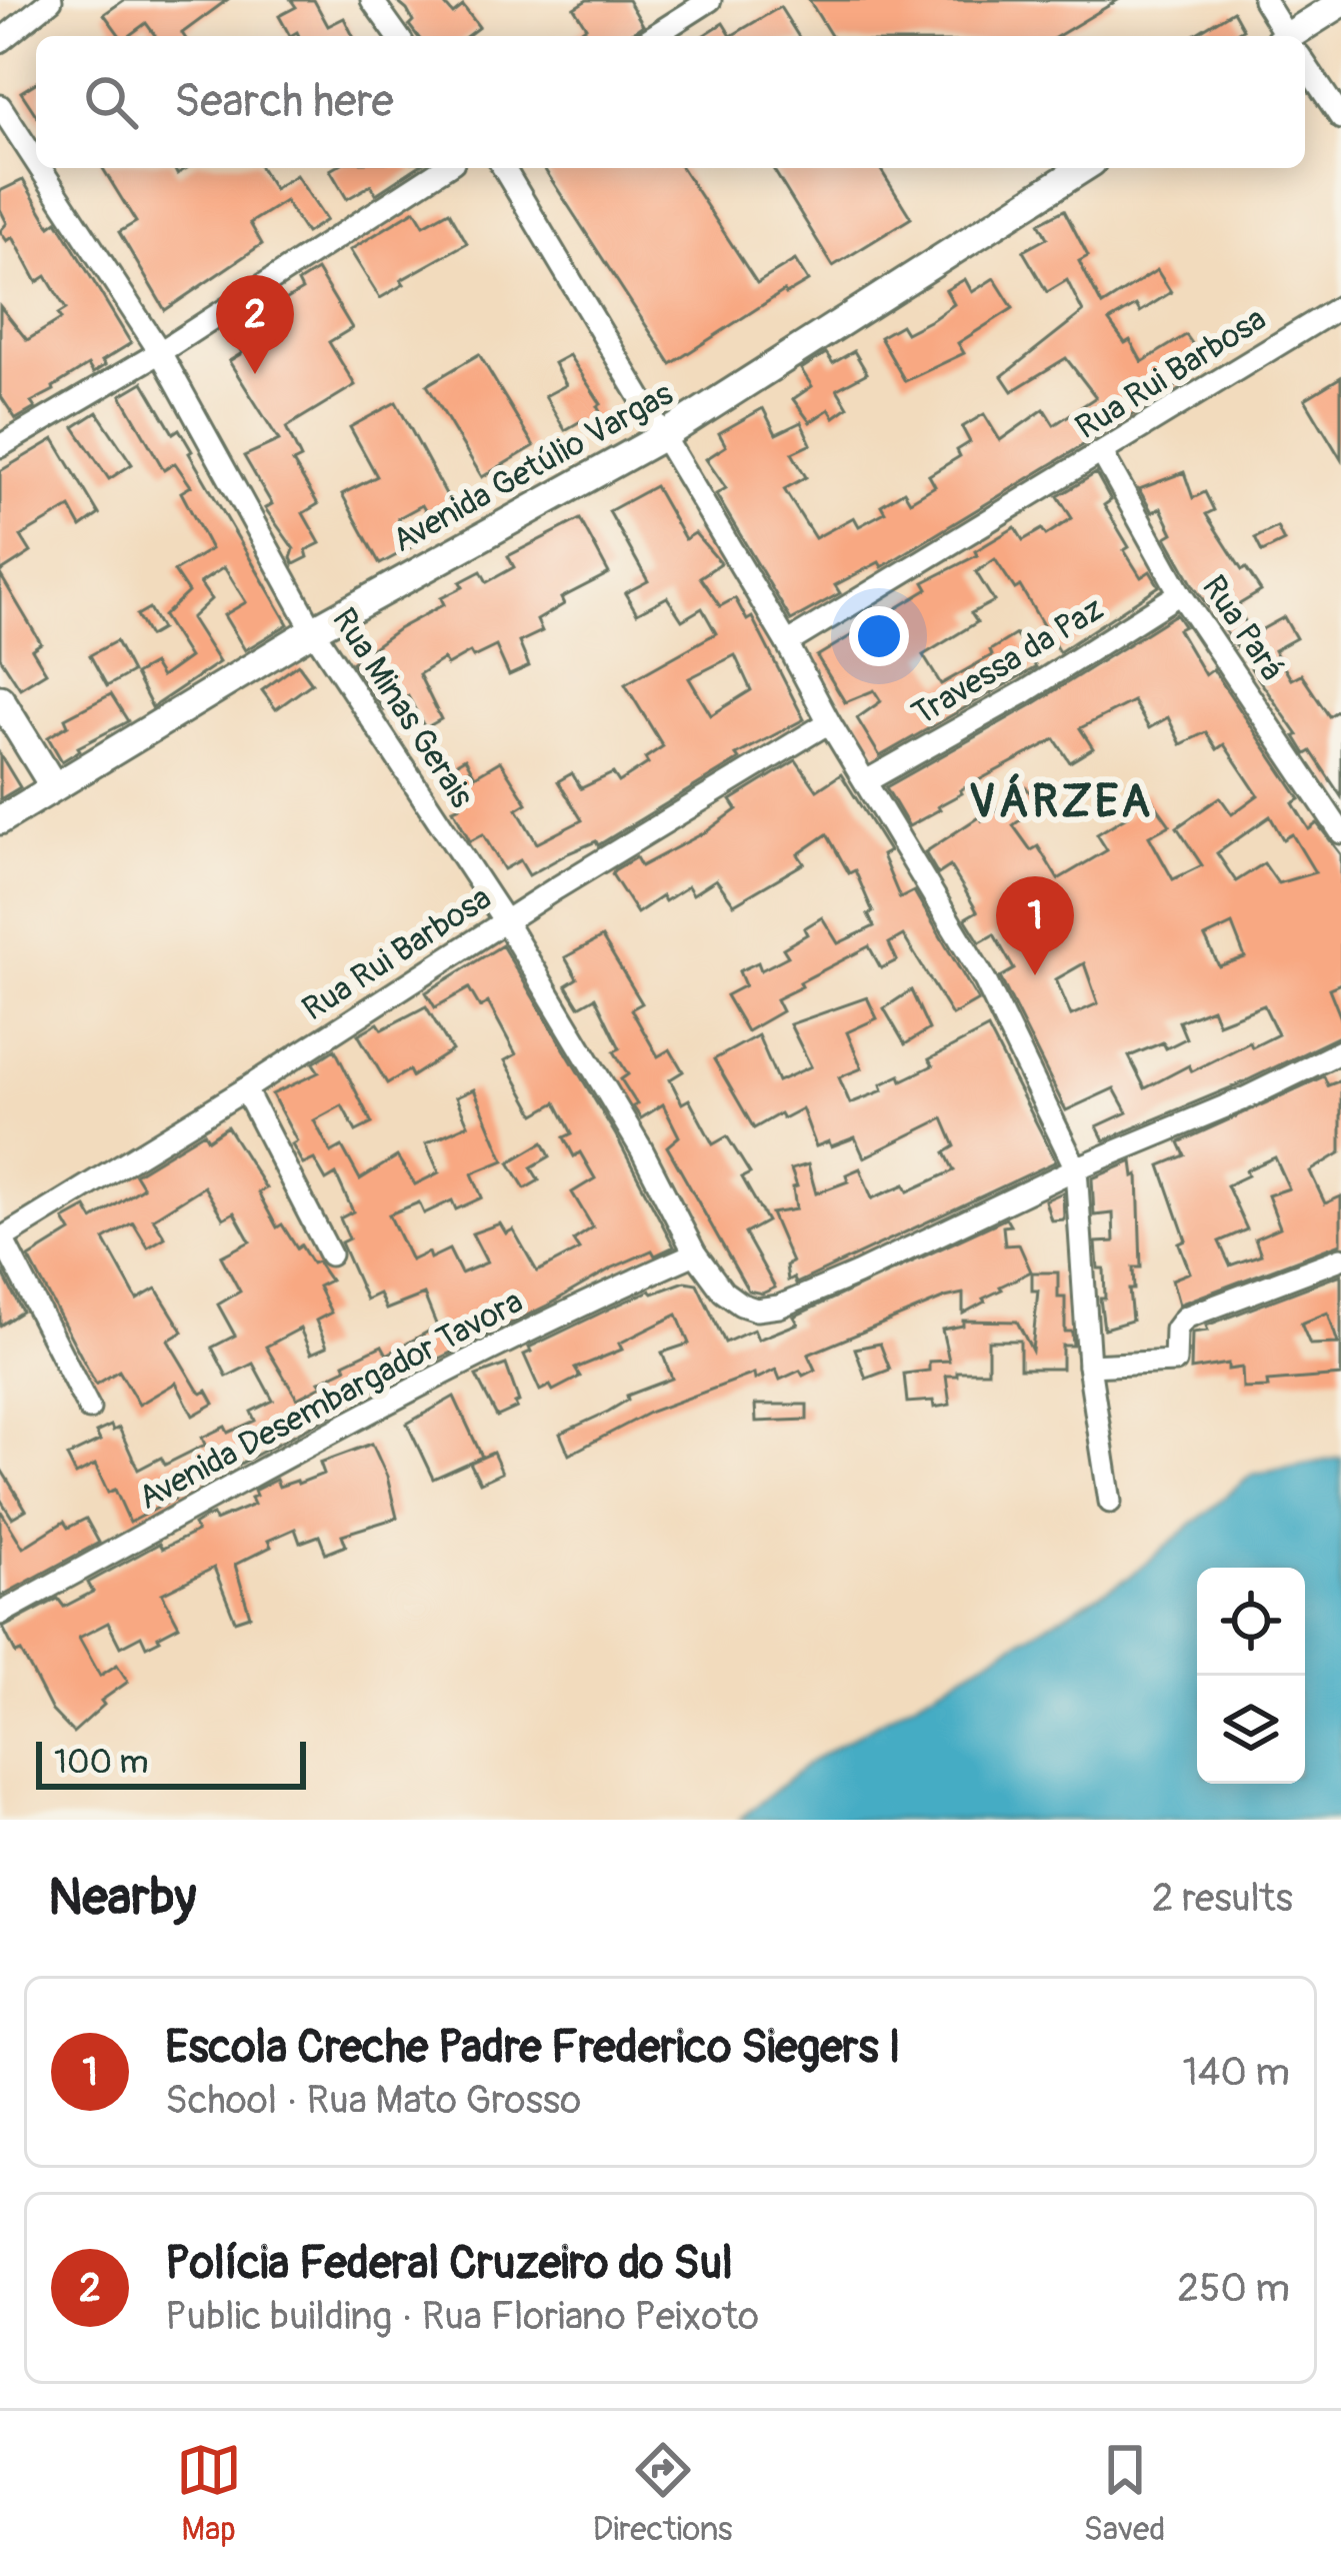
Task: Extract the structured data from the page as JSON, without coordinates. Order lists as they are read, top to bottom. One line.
{"streets":{"street":["Rua Rui Barbosa","Avenida Getúlio Vargas","Rua Pará","Travessa da Paz","Rua Minas Gerais","Avenida Desembargador Tavora"]},"crossings":[["Rua Rui Barbosa","Rua Pará"],["Rua Rui Barbosa","Rua Minas Gerais"],["Avenida Getúlio Vargas","Rua Minas Gerais"],["Rua Pará","Travessa da Paz"],["Rua Minas Gerais","Avenida Desembargador Tavora"]],"districts":["VÁRZEA"],"scale_bar":"100 m","page":{"search":"Search here","pins":["2","1"],"scale":"100 m","heading":["Nearby","2 results"],"list":[{"mark":"1","name":"Escola Creche Padre Frederico Siegers I","note":"School · Rua Mato Grosso","value":"140 m"},{"mark":"2","name":"Polícia Federal Cruzeiro do Sul","note":"Public building · Rua Floriano Peixoto","value":"250 m"}],"nav":["Map","Directions","Saved"]}}
